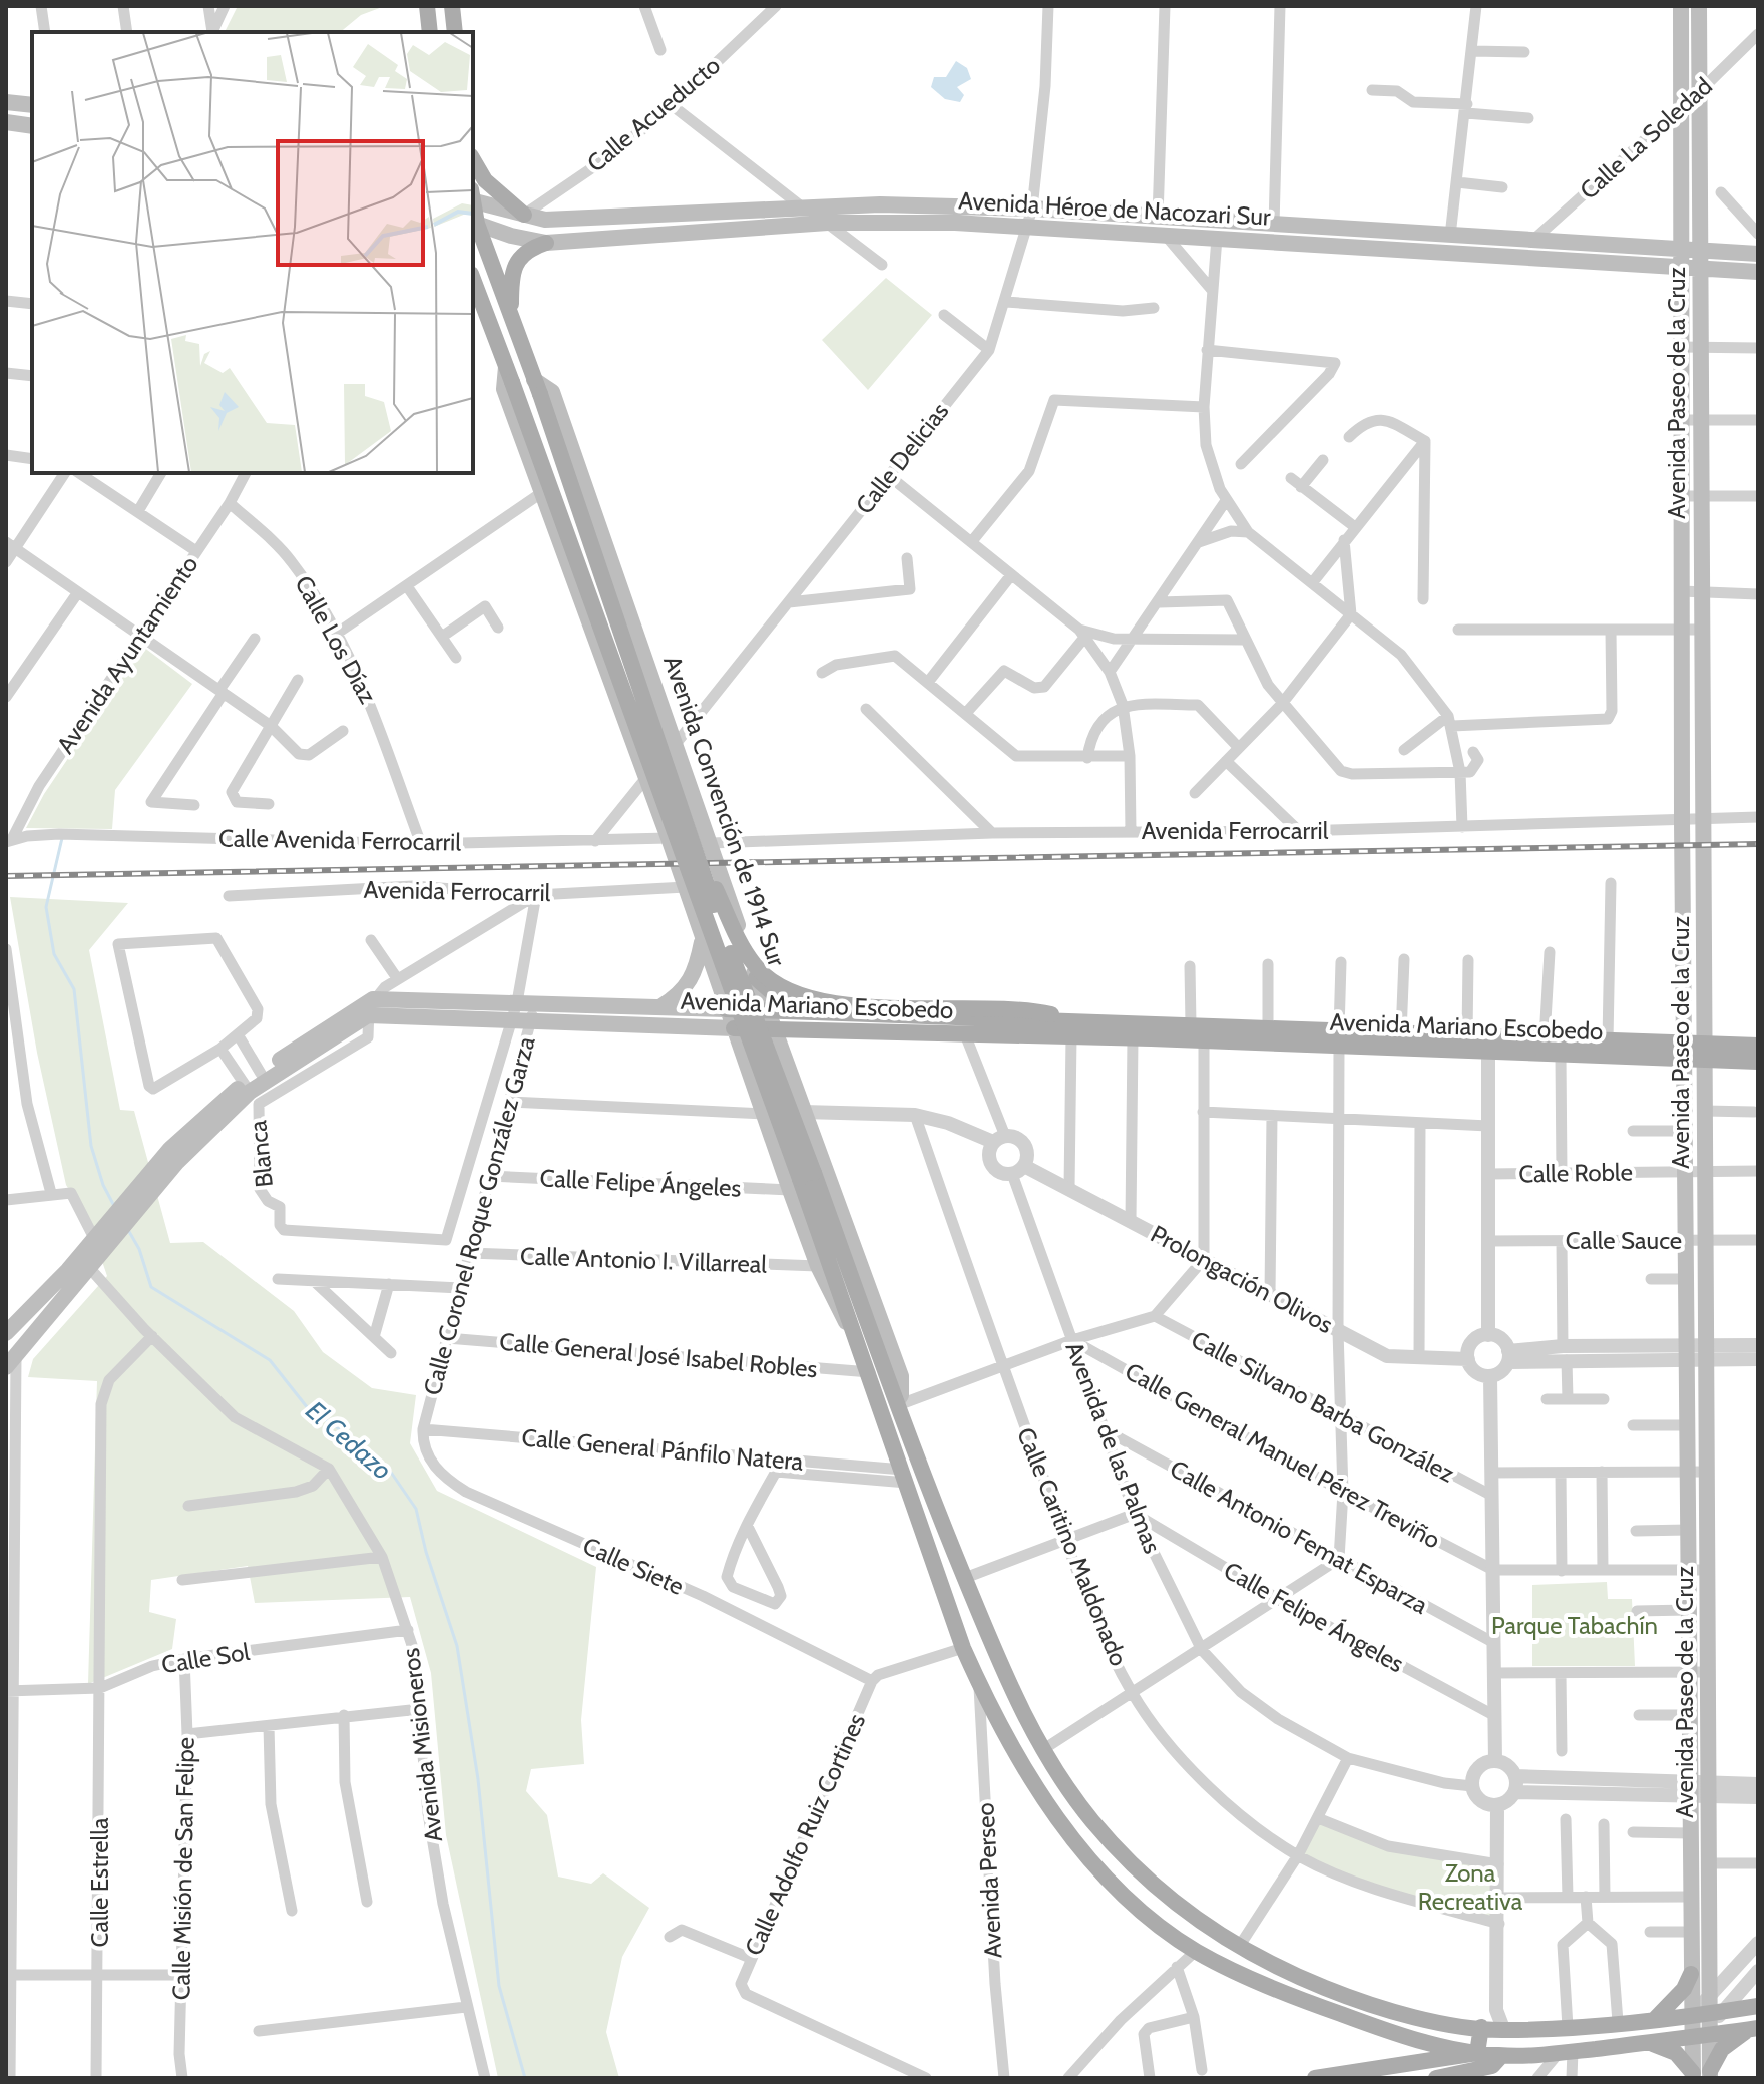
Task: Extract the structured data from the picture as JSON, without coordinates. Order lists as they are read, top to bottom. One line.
{"streets":{"main road":["Avenida Héroe de Nacozari Sur","Avenida Paseo de la Cruz","Avenida Convención de 1914 Sur","Avenida Mariano Escobedo"],"street":["Calle Acueducto","Calle La Soledad","Calle Delicias","Calle Los Díaz","Avenida Ayuntamiento","Avenida Ferrocarril","Calle Avenida Ferrocarril","Blanca","Calle Roble","Calle Felipe Ángeles","Calle Coronel Roque González Garza","Calle Sauce","Calle Antonio I. Villarreal","Prolongación Olivos","Calle General José Isabel Robles","Calle Silvano Barba González","Avenida de las Palmas","Calle General Pánfilo Natera","Calle General Manuel Pérez Treviño","Calle Antonio Femat Esparza","Calle Caritino Maldonado","Calle Siete","Calle Sol","Avenida Misioneros","Calle Adolfo Ruiz Cortines","Calle Misión de San Felipe","Avenida Perseo","Calle Estrella"]},"crossings":[["Calle Acueducto","Avenida Héroe de Nacozari Sur"],["Calle La Soledad","Avenida Héroe de Nacozari Sur"],["Calle La Soledad","Avenida Paseo de la Cruz"],["Avenida Héroe de Nacozari Sur","Avenida Paseo de la Cruz"],["Avenida Héroe de Nacozari Sur","Calle Delicias"],["Avenida Héroe de Nacozari Sur","Avenida Convención de 1914 Sur"],["Avenida Paseo de la Cruz","Avenida Convención de 1914 Sur"],["Avenida Paseo de la Cruz","Avenida Ferrocarril"],["Avenida Paseo de la Cruz","Avenida Mariano Escobedo"],["Avenida Paseo de la Cruz","Calle Roble"],["Avenida Paseo de la Cruz","Calle Sauce"],["Calle Delicias","Avenida Convención de 1914 Sur"],["Calle Delicias","Calle Avenida Ferrocarril"],["Calle Los Díaz","Avenida Ayuntamiento"],["Calle Los Díaz","Calle Avenida Ferrocarril"],["Avenida Ayuntamiento","Calle Avenida Ferrocarril"],["Avenida Convención de 1914 Sur","Avenida Ferrocarril"],["Avenida Convención de 1914 Sur","Calle Avenida Ferrocarril"],["Avenida Convención de 1914 Sur","Avenida Mariano Escobedo"],["Avenida Convención de 1914 Sur","Calle Felipe Ángeles"],["Avenida Convención de 1914 Sur","Calle Antonio I. Villarreal"],["Avenida Convención de 1914 Sur","Calle General José Isabel Robles"],["Avenida Convención de 1914 Sur","Calle General Pánfilo Natera"],["Avenida Convención de 1914 Sur","Avenida Perseo"],["Avenida Mariano Escobedo","Blanca"],["Avenida Mariano Escobedo","Calle Coronel Roque González Garza"],["Calle Felipe Ángeles","Calle Coronel Roque González Garza"],["Calle Felipe Ángeles","Avenida de las Palmas"],["Calle Coronel Roque González Garza","Calle Antonio I. Villarreal"],["Calle Coronel Roque González Garza","Calle General José Isabel Robles"],["Calle Coronel Roque González Garza","Calle General Pánfilo Natera"],["Calle Coronel Roque González Garza","Calle Siete"],["Prolongación Olivos","Avenida de las Palmas"],["Avenida de las Palmas","Calle General Manuel Pérez Treviño"],["Avenida de las Palmas","Calle Antonio Femat Esparza"],["Calle General Pánfilo Natera","Calle Siete"],["Calle Siete","Calle Adolfo Ruiz Cortines"],["Calle Sol","Avenida Misioneros"],["Calle Sol","Calle Misión de San Felipe"],["Calle Sol","Calle Estrella"]],"water":["El Cedazo"],"parks":["Parque Tabachín","Zona Recreativa"]}
